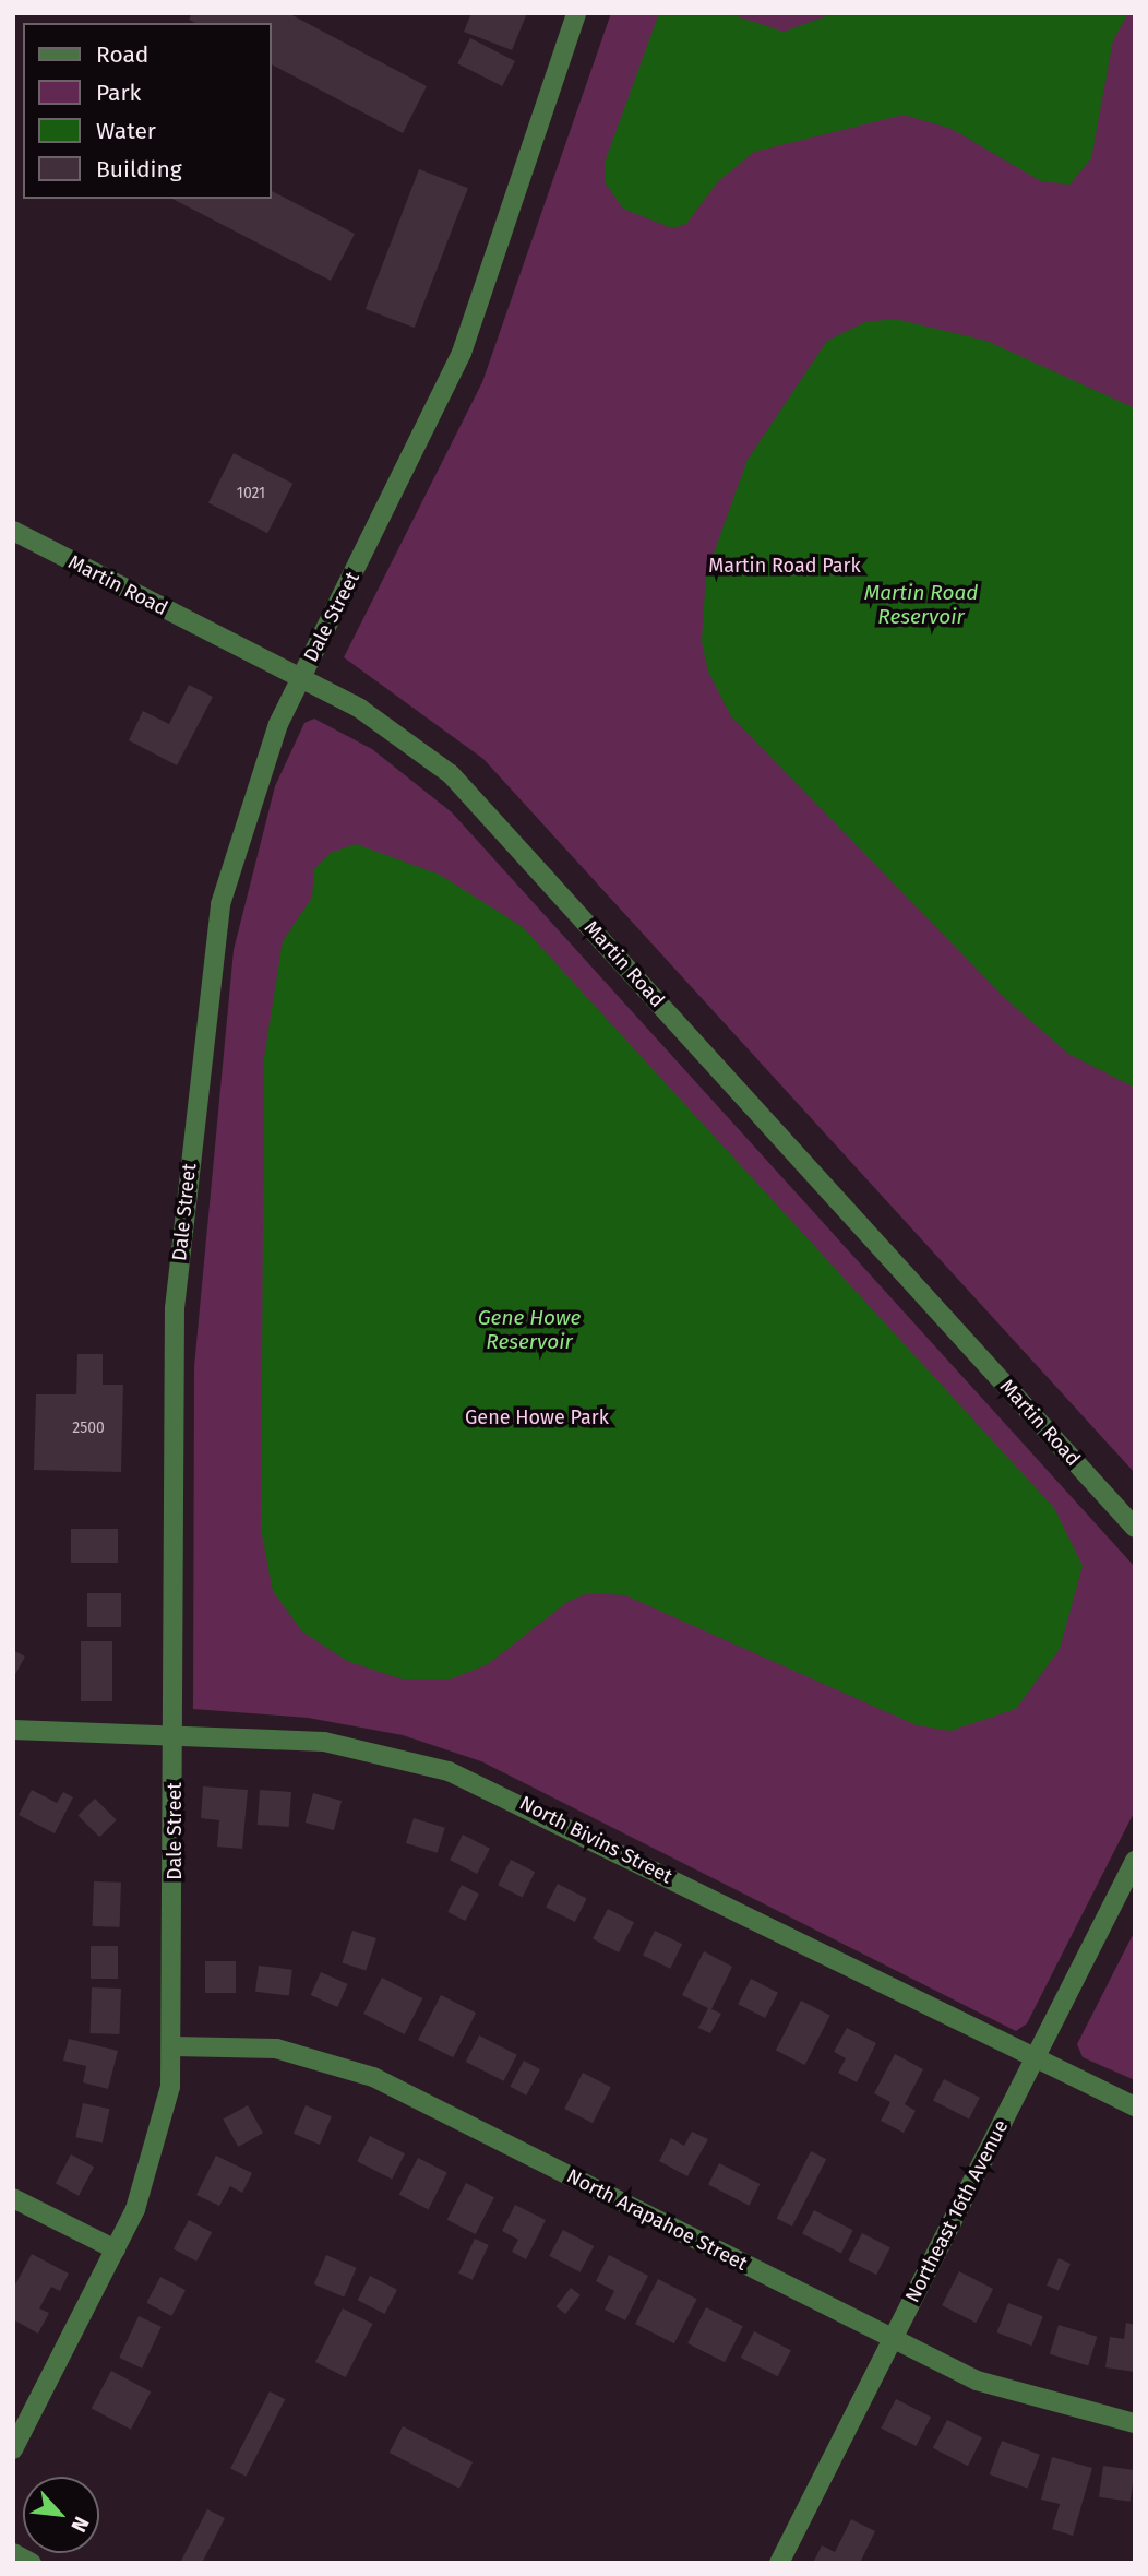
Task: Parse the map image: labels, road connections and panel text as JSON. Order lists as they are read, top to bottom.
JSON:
{
  "streets": {
    "street": [
      "Martin Road",
      "Dale Street",
      "North Bivins Street",
      "Northeast 16th Avenue",
      "North Arapahoe Street"
    ]
  },
  "crossings": [
    ["Martin Road", "Dale Street"],
    ["Dale Street", "North Bivins Street"],
    ["Dale Street", "North Arapahoe Street"],
    ["North Bivins Street", "Northeast 16th Avenue"],
    ["Northeast 16th Avenue", "North Arapahoe Street"]
  ],
  "water": ["Martin Road Reservoir", "Gene Howe Reservoir"],
  "parks": ["Martin Road Park", "Gene Howe Park"],
  "house_numbers": ["1021", "2500"],
  "legend": [
    "Road",
    "Park",
    "Water",
    "Building"
  ],
  "north": "bottom right"
}
